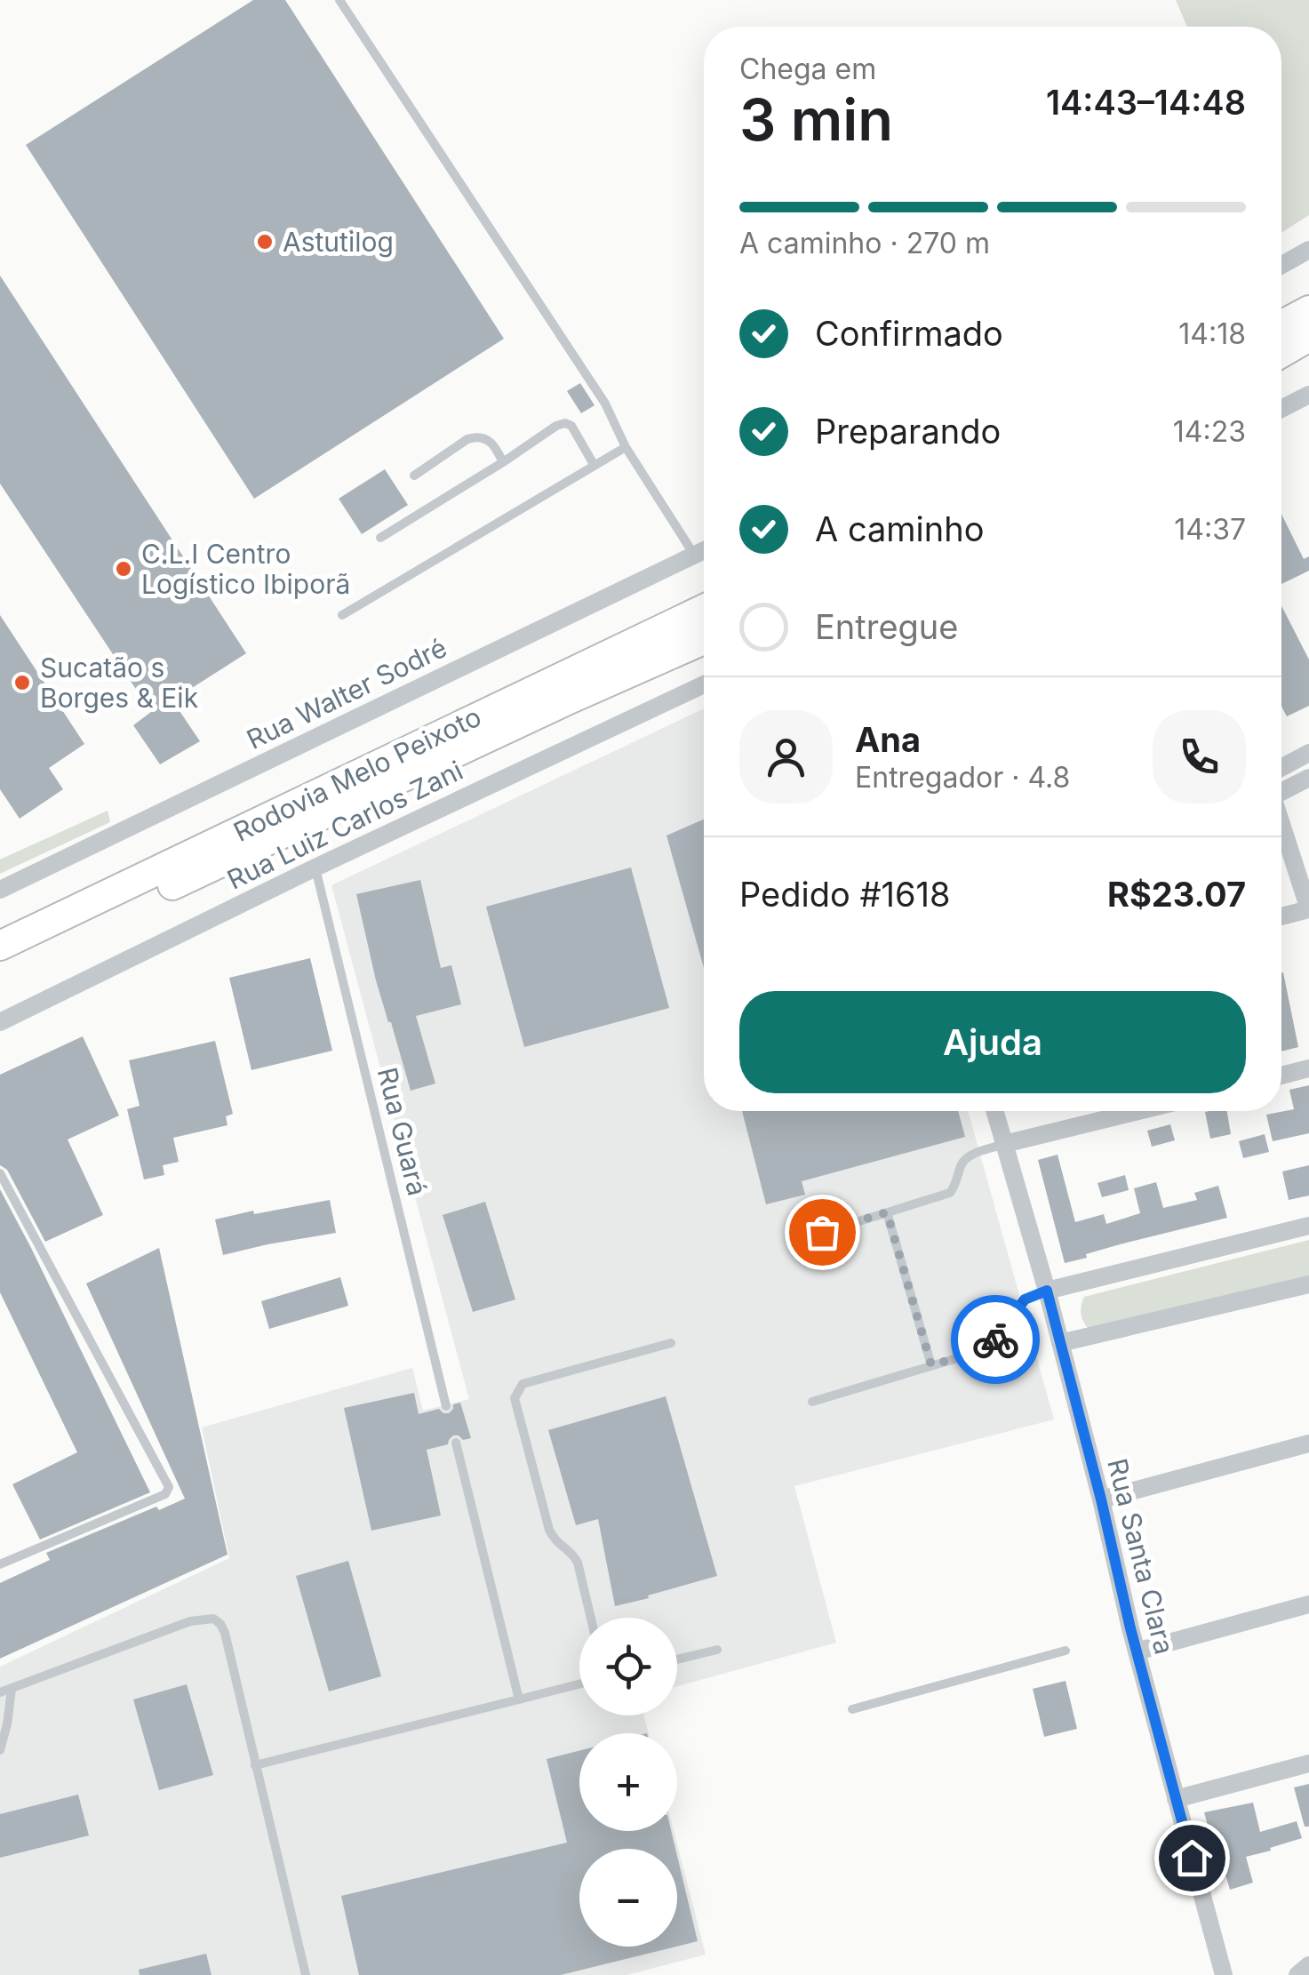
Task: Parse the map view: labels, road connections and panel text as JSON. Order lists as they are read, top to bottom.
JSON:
{
  "streets": {
    "main road": ["Rodovia Melo Peixoto"],
    "street": ["Rua Walter Sodré", "Rua Luiz Carlos Zani", "Rua Santa Clara"],
    "lane": ["Rua Guará"]
  },
  "crossings": [
    ["Rua Luiz Carlos Zani", "Rua Guará"]
  ],
  "places": ["Astutilog", "C.L.I Centro Logístico Ibiporã", "Sucatão s Borges & Eik"],
  "page": {
    "heading": ["3 min", "Chega em", "14:43–14:48"],
    "panel": [
      "Ana",
      "Entregador · 4.8",
      "Pedido #1618",
      "R$23.07"
    ],
    "bar": "A caminho · 270 m",
    "list": [
      ["Confirmado", "14:18"],
      ["Preparando", "14:23"],
      ["A caminho", "14:37"],
      "Entregue"
    ],
    "buttons": "Ajuda",
    "map_buttons": ["+", "−"]
  }
}
